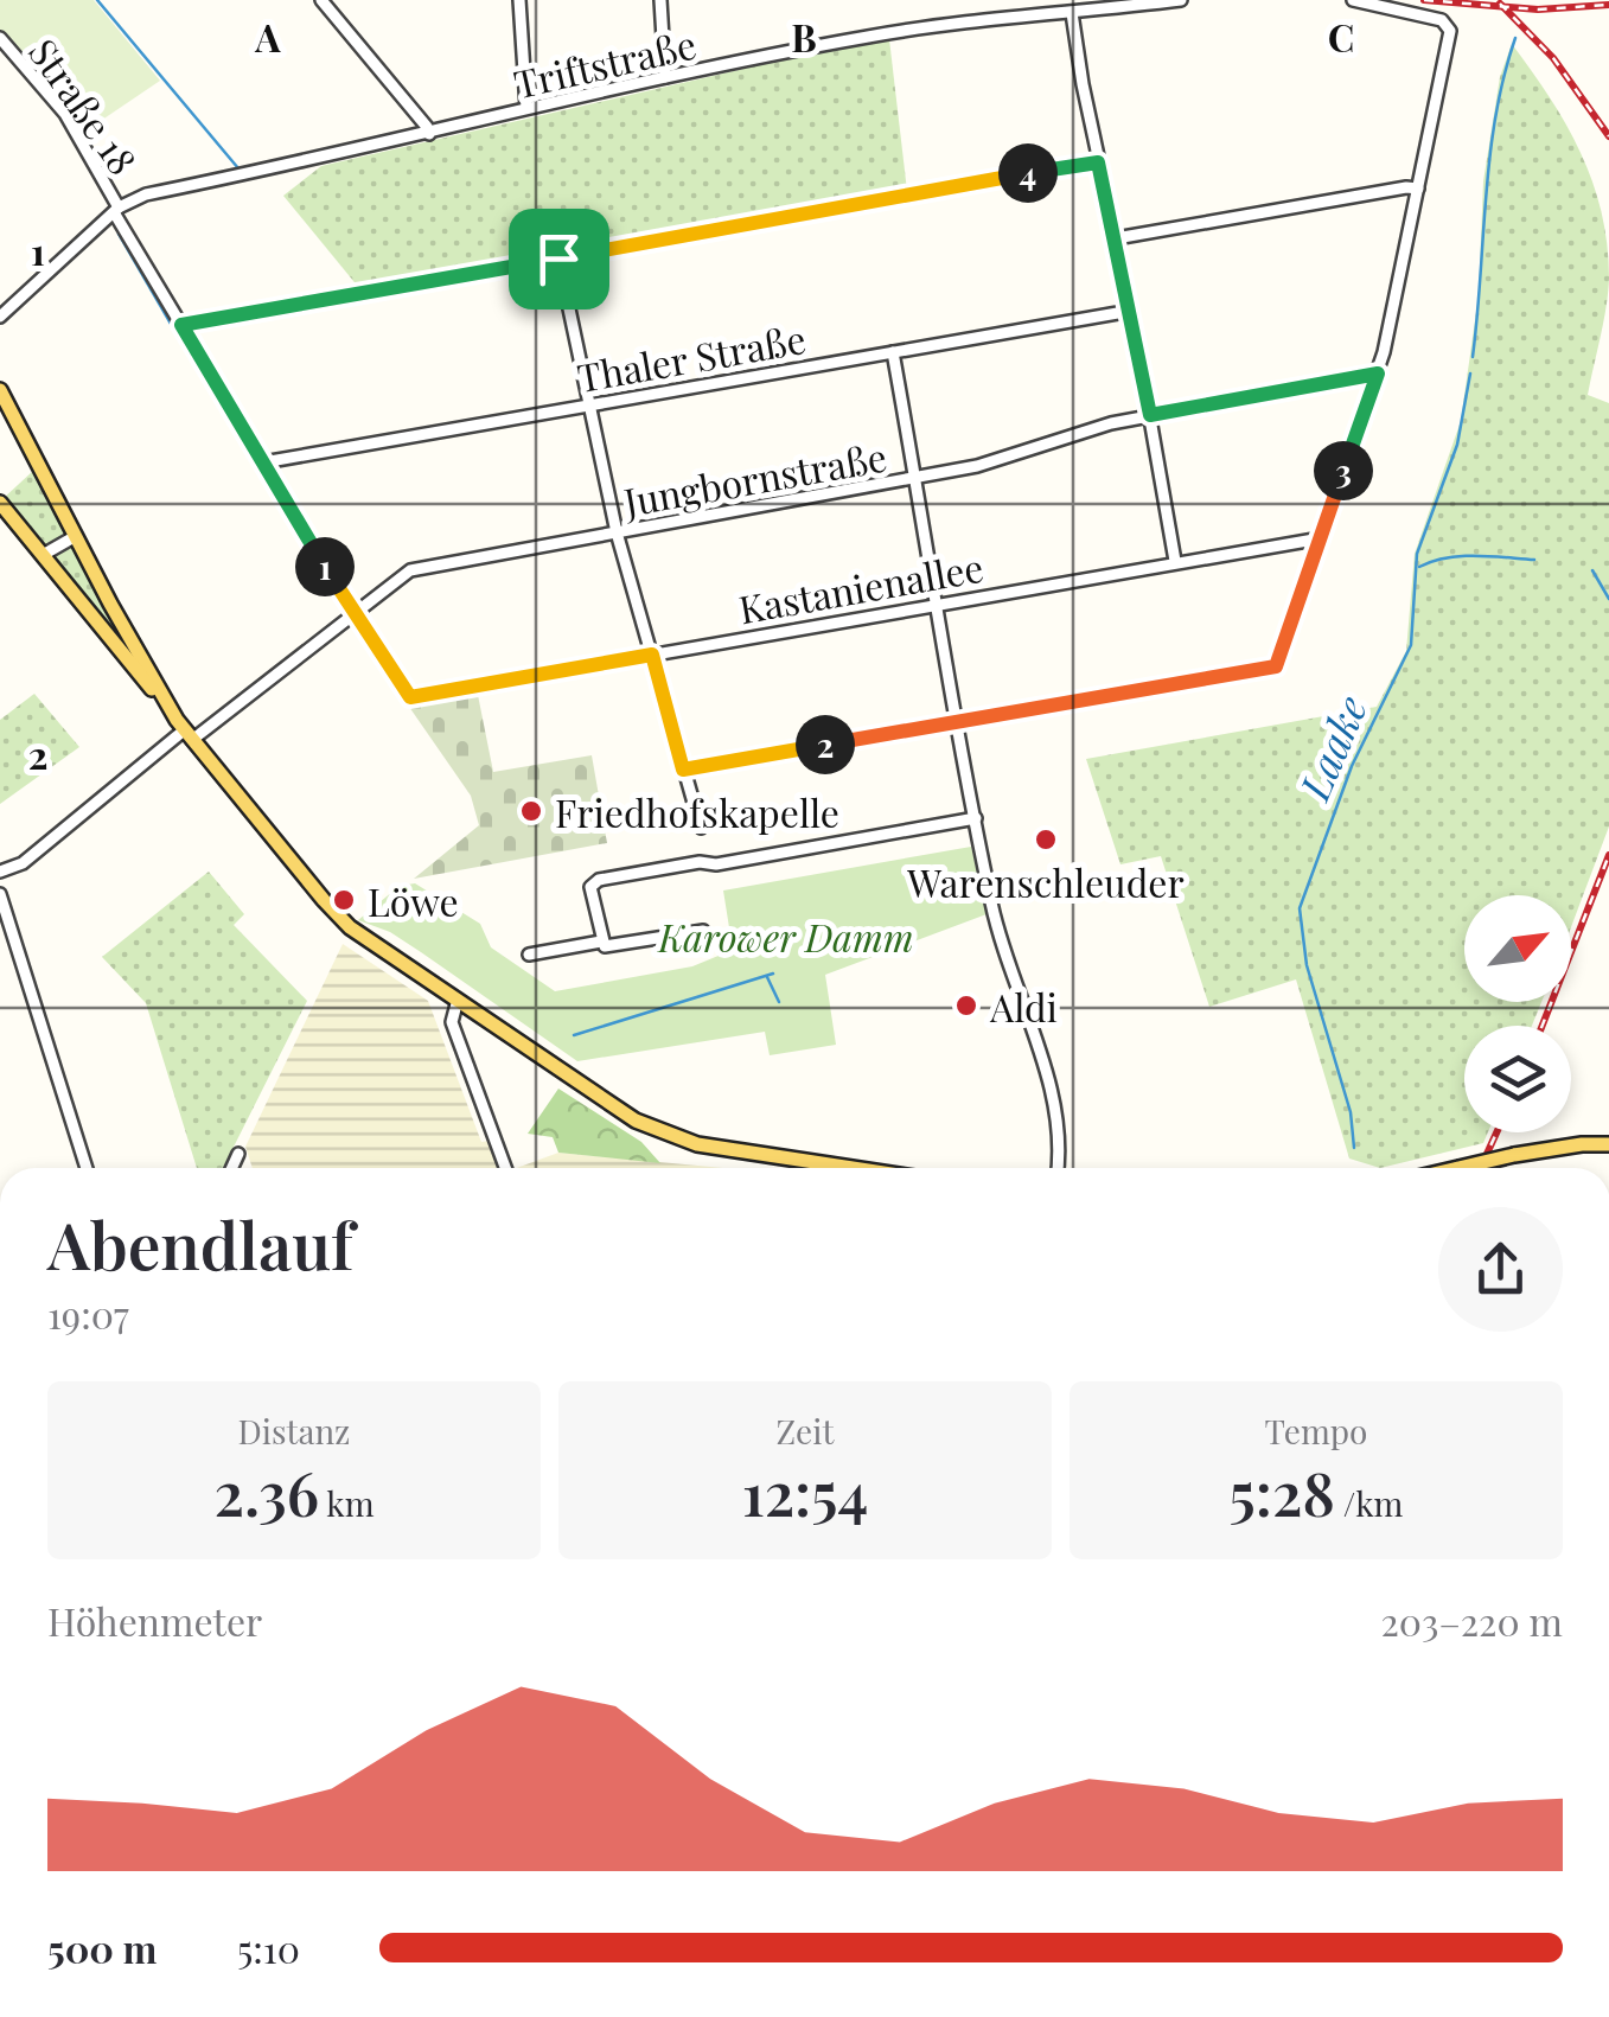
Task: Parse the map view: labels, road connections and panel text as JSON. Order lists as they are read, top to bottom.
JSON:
{
  "streets": {
    "street": [
      "Triftstraße",
      "Straße 18",
      "Thaler Straße",
      "Jungbornstraße",
      "Kastanienallee"
    ]
  },
  "crossings": [
    ["Triftstraße", "Straße 18"],
    ["Straße 18", "Thaler Straße"],
    ["Straße 18", "Jungbornstraße"],
    ["Straße 18", "Kastanienallee"]
  ],
  "water": ["Laake"],
  "parks": ["Karower Damm"],
  "places": [
    "Friedhofskapelle",
    "Warenschleuder",
    "Löwe",
    "Aldi"
  ],
  "north": "top right",
  "page": {
    "pins": [
      "4",
      "3",
      "1",
      "2"
    ],
    "heading": ["Abendlauf", "19:07"],
    "stats": [
      ["Distanz", "2.36 km"],
      ["Zeit", "12:54"],
      ["Tempo", "5:28 /km"]
    ],
    "chart": ["Höhenmeter", "203–220 m"],
    "list": [
      {
        "name": "500 m",
        "note": "5:10"
      }
    ]
  },
  "grid": {
    "columns": ["A", "B", "C"],
    "rows": ["1", "2"]
  }
}
